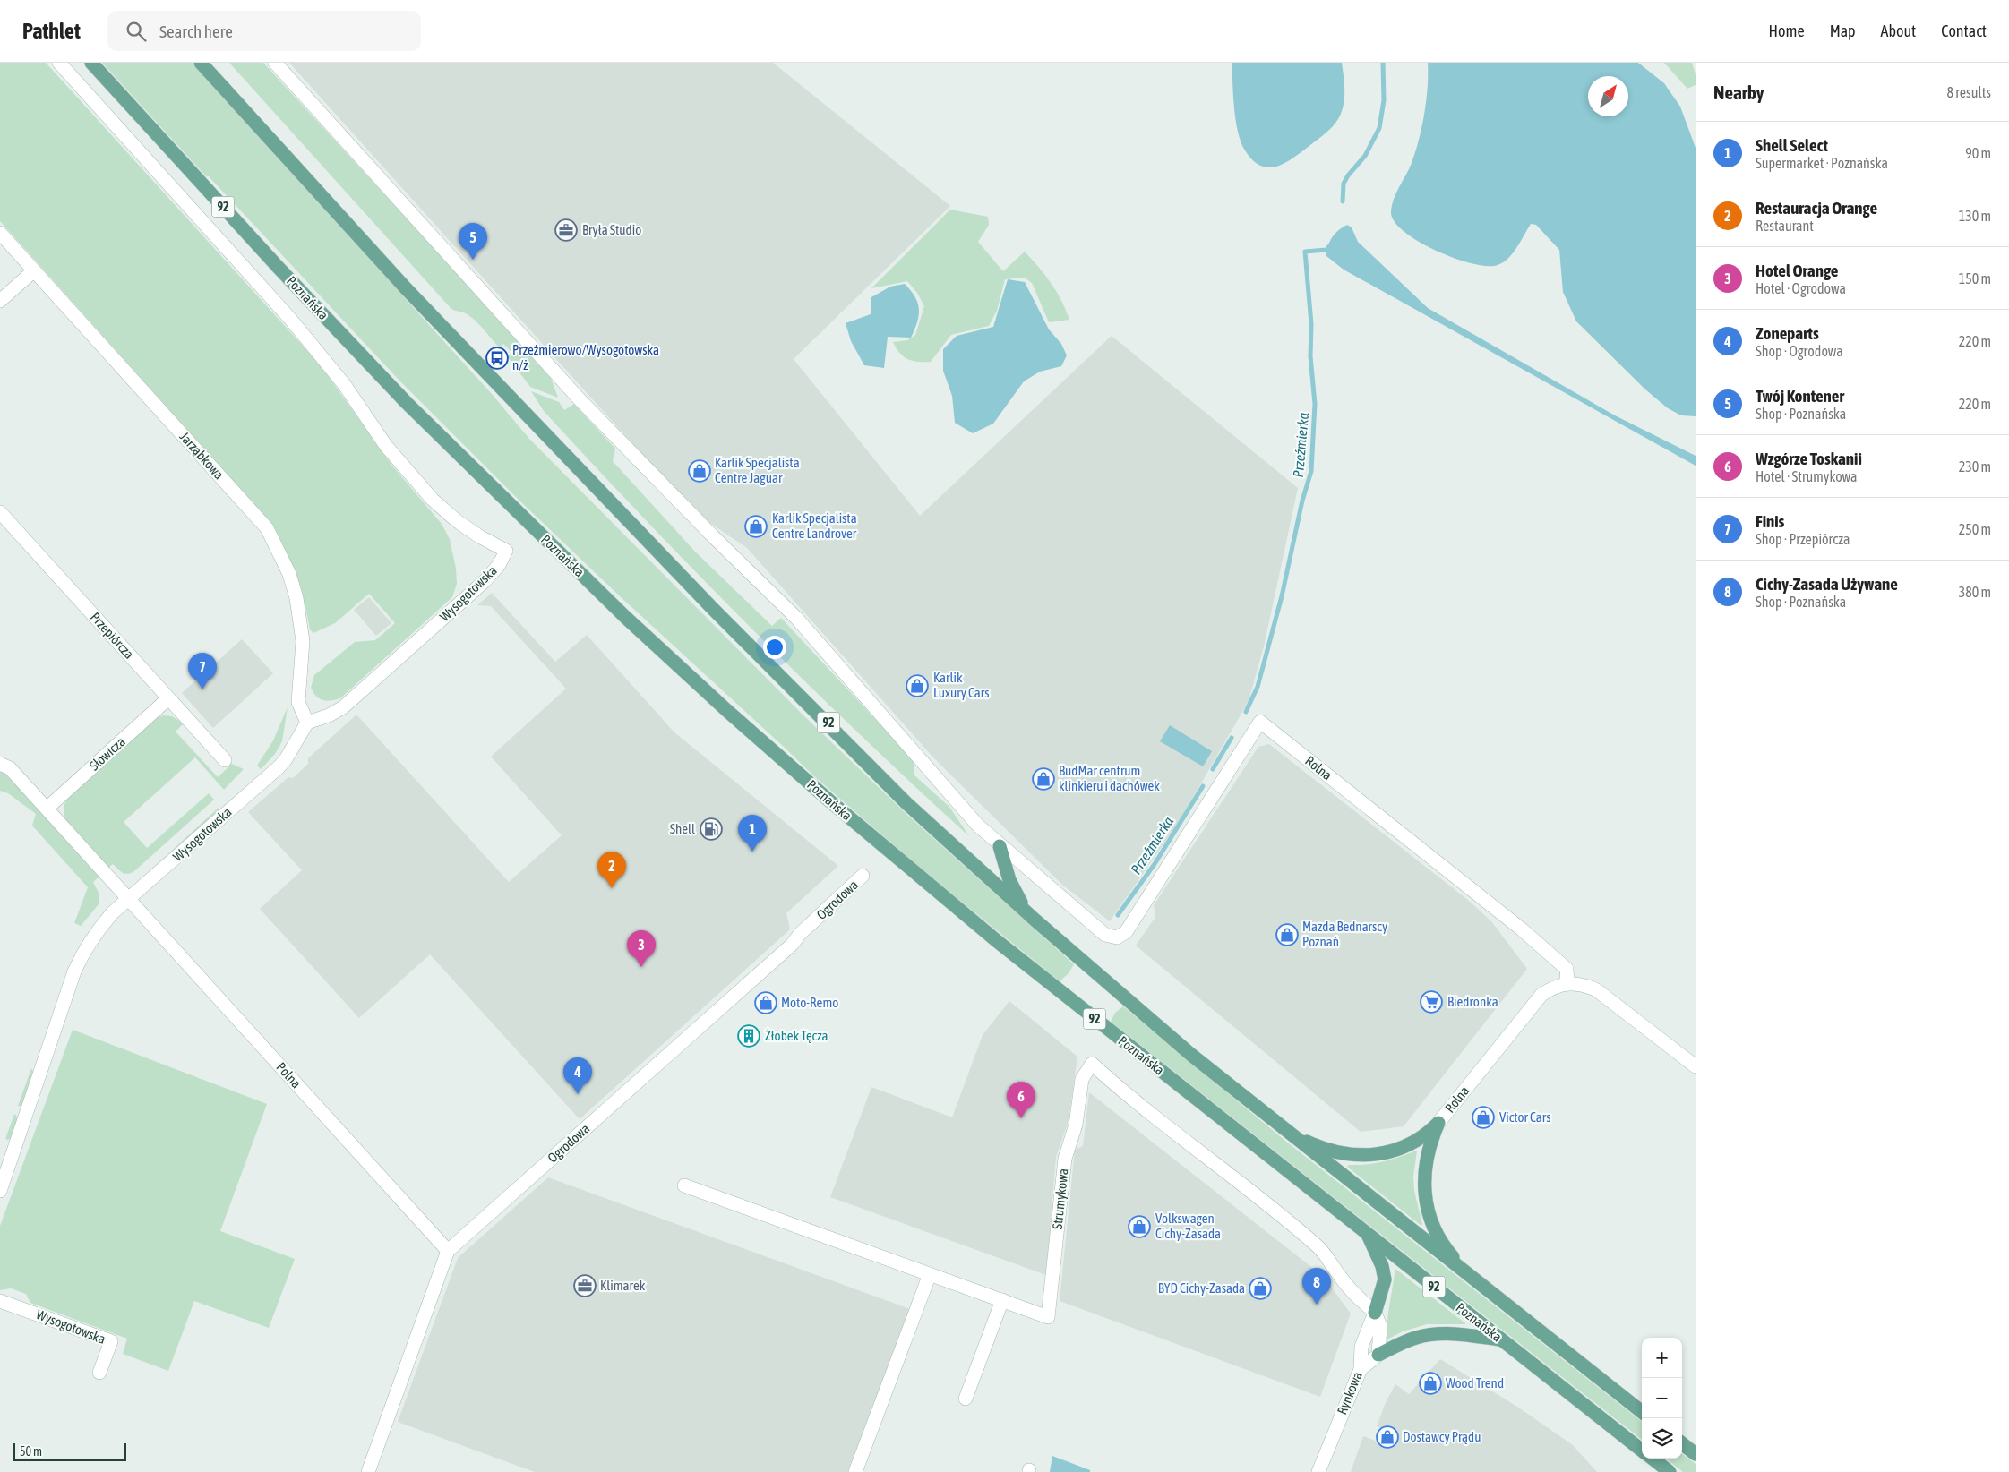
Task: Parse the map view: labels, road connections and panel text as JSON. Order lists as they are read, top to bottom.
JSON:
{
  "streets": {
    "main road": ["92", "Poznańska"],
    "street": [
      "Jarząbkowa",
      "Wysogotowska",
      "Przepiórcza",
      "Słowicza",
      "Rolna",
      "Ogrodowa",
      "Polna",
      "Strumykowa",
      "Rynkowa"
    ]
  },
  "crossings": [
    ["Jarząbkowa", "Wysogotowska"],
    ["Wysogotowska", "Polna"],
    ["Przepiórcza", "Słowicza"],
    ["Ogrodowa", "Polna"],
    ["Strumykowa", "Rynkowa"]
  ],
  "water": ["Przeźmierka"],
  "places": {
    "office": ["Bryła Studio", "Klimarek"],
    "bus stop": ["Przeźmierowo/Wysogotowska n/ż"],
    "shop": [
      "Karlik Specjalista Centre Jaguar",
      "Karlik Specjalista Centre Landrover",
      "Karlik Luxury Cars",
      "BudMar centrum klinkieru i dachówek",
      "Mazda Bednarscy Poznań",
      "Moto-Remo",
      "Victor Cars",
      "Volkswagen Cichy-Zasada",
      "BYD Cichy-Zasada",
      "Wood Trend",
      "Dostawcy Prądu"
    ],
    "fuel station": ["Shell"],
    "supermarket": ["Biedronka"],
    "building": ["Żłobek Tęcza"]
  },
  "scale_bar": "50 m",
  "north": "top right",
  "page": {
    "header": "Pathlet",
    "search": "Search here",
    "nav": [
      "Home",
      "Map",
      "About",
      "Contact"
    ],
    "heading": ["Nearby", "8 results"],
    "list": [
      {
        "mark": "1",
        "name": "Shell Select",
        "note": "Supermarket · Poznańska",
        "value": "90 m"
      },
      {
        "mark": "2",
        "name": "Restauracja Orange",
        "note": "Restaurant",
        "value": "130 m"
      },
      {
        "mark": "3",
        "name": "Hotel Orange",
        "note": "Hotel · Ogrodowa",
        "value": "150 m"
      },
      {
        "mark": "4",
        "name": "Zoneparts",
        "note": "Shop · Ogrodowa",
        "value": "220 m"
      },
      {
        "mark": "5",
        "name": "Twój Kontener",
        "note": "Shop · Poznańska",
        "value": "220 m"
      },
      {
        "mark": "6",
        "name": "Wzgórze Toskanii",
        "note": "Hotel · Strumykowa",
        "value": "230 m"
      },
      {
        "mark": "7",
        "name": "Finis",
        "note": "Shop · Przepiórcza",
        "value": "250 m"
      },
      {
        "mark": "8",
        "name": "Cichy-Zasada Używane",
        "note": "Shop · Poznańska",
        "value": "380 m"
      }
    ],
    "pins": [
      "5",
      "7",
      "1",
      "2",
      "3",
      "4",
      "6",
      "8"
    ],
    "map_buttons": ["+", "−"],
    "scale": "50 m"
  }
}
